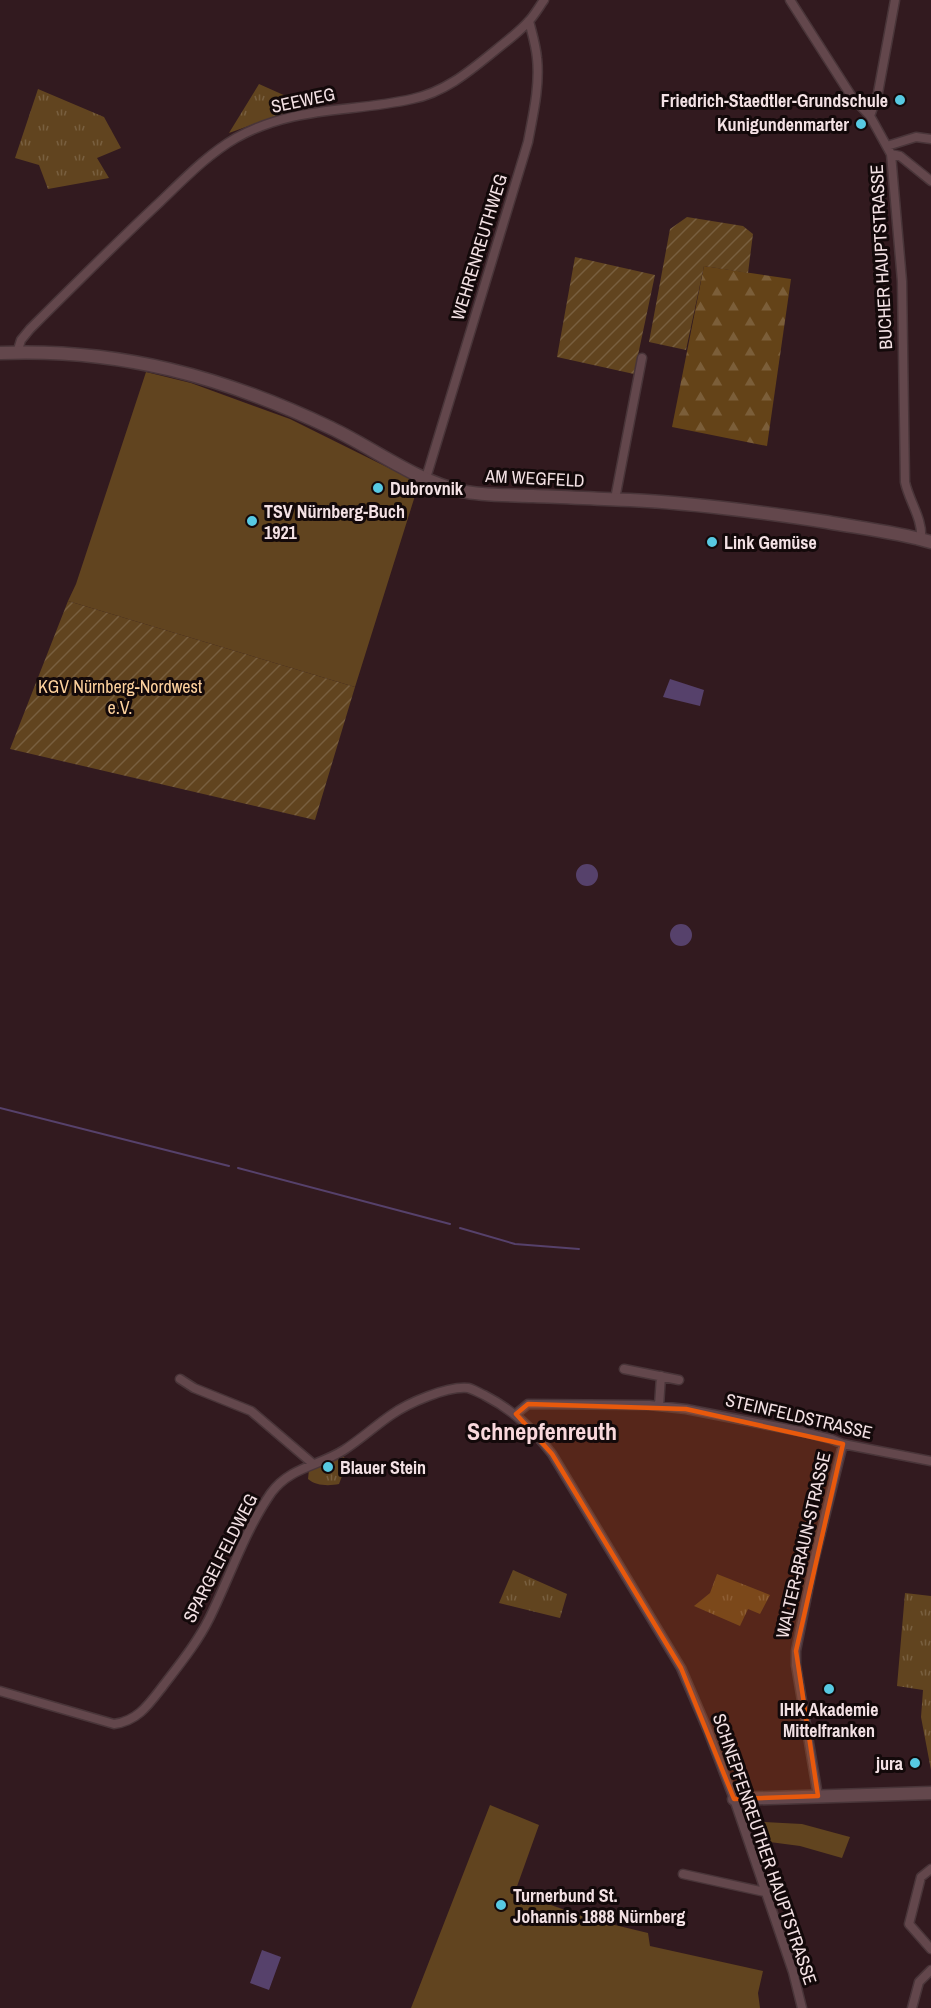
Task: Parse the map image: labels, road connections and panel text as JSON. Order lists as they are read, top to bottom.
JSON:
{
  "streets": {
    "street": [
      "SEEWEG",
      "WEHRENREUTHWEG",
      "BUCHER HAUPTSTRASSE",
      "AM WEGFELD",
      "STEINFELDSTRASSE",
      "WALTER-BRAUN-STRASSE",
      "SPARGELFELDWEG",
      "SCHNEPFENREUTHER HAUPTSTRASSE"
    ]
  },
  "crossings": [
    ["SEEWEG", "WEHRENREUTHWEG"],
    ["SEEWEG", "AM WEGFELD"],
    ["WEHRENREUTHWEG", "AM WEGFELD"],
    ["BUCHER HAUPTSTRASSE", "AM WEGFELD"],
    ["STEINFELDSTRASSE", "WALTER-BRAUN-STRASSE"],
    ["STEINFELDSTRASSE", "SCHNEPFENREUTHER HAUPTSTRASSE"],
    ["SPARGELFELDWEG", "SCHNEPFENREUTHER HAUPTSTRASSE"]
  ],
  "districts": ["Schnepfenreuth"],
  "parks": ["KGV Nürnberg-Nordwest e.V."],
  "places": [
    "Friedrich-Staedtler-Grundschule",
    "Kunigundenmarter",
    "Dubrovnik",
    "TSV Nürnberg-Buch 1921",
    "Link Gemüse",
    "Blauer Stein",
    "IHK Akademie Mittelfranken",
    "jura",
    "Turnerbund St. Johannis 1888 Nürnberg"
  ]
}
